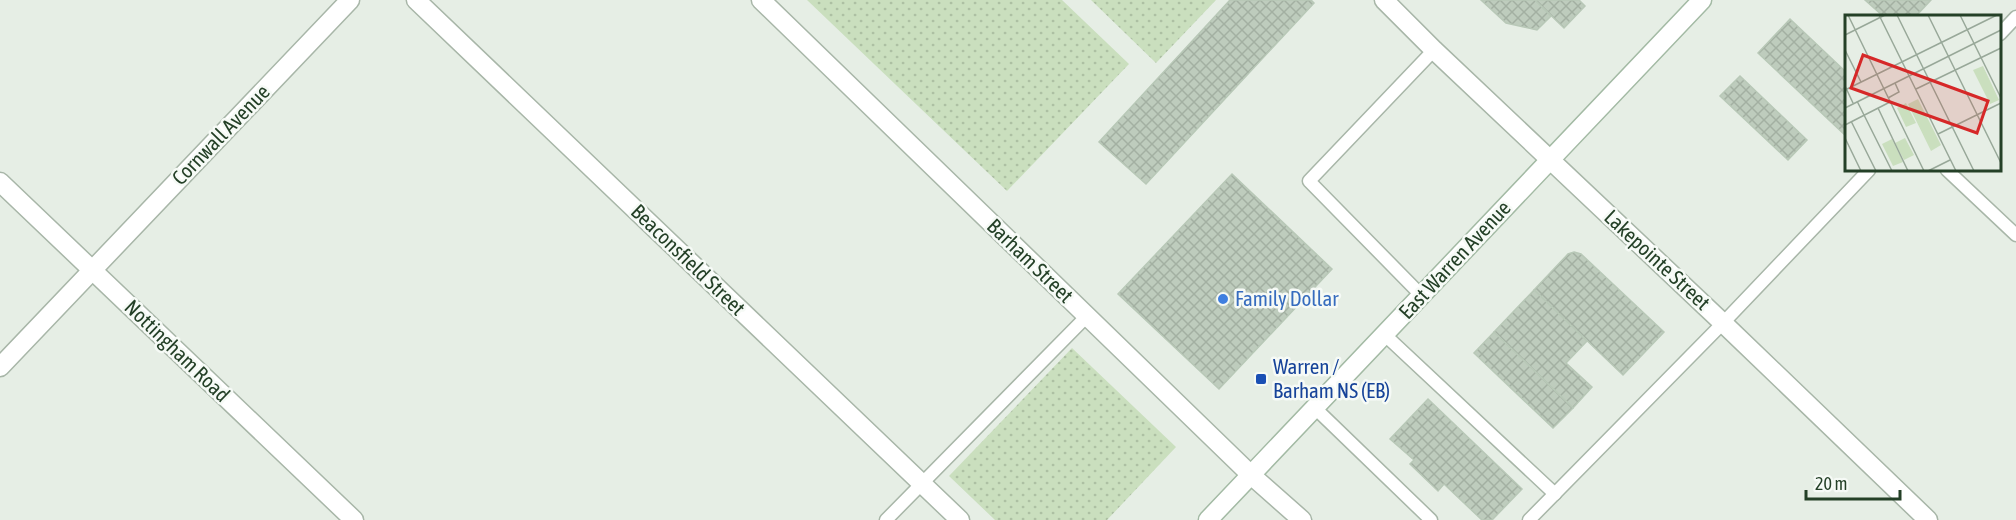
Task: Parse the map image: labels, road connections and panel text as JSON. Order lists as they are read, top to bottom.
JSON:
{
  "streets": {
    "street": [
      "Cornwall Avenue",
      "Beaconsfield Street",
      "East Warren Avenue",
      "Lakepointe Street",
      "Barham Street",
      "Nottingham Road"
    ]
  },
  "crossings": [
    ["Cornwall Avenue", "Nottingham Road"],
    ["East Warren Avenue", "Lakepointe Street"],
    ["East Warren Avenue", "Barham Street"]
  ],
  "places": {
    "other": ["Family Dollar"],
    "transit": ["Warren / Barham NS (EB)"]
  },
  "scale_bar": "20 m"
}
